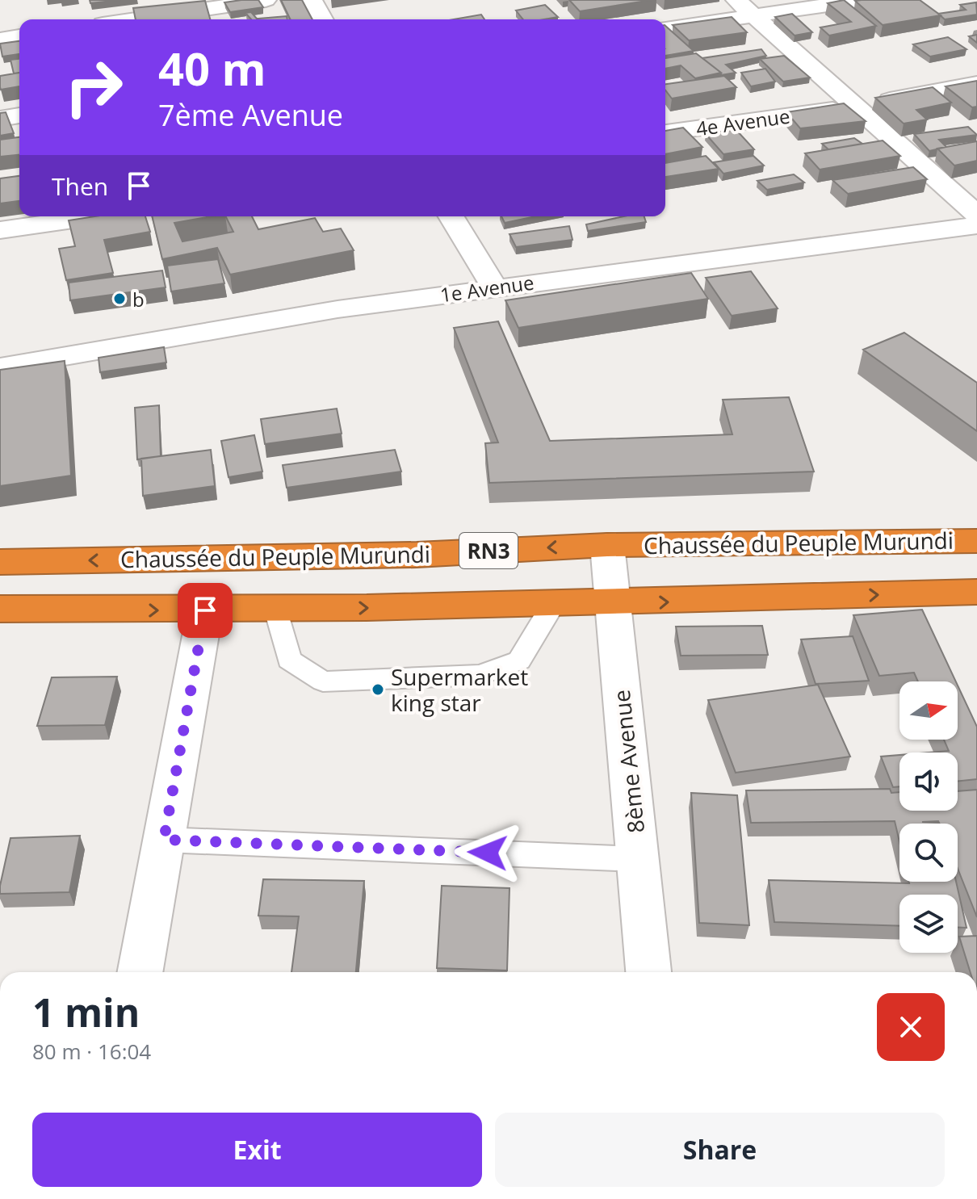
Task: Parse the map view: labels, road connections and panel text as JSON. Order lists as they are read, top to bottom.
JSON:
{
  "streets": {
    "highway": ["Chaussée du Peuple Murundi", "RN3"],
    "street": ["4e Avenue", "1e Avenue", "8ème Avenue"]
  },
  "crossings": [
    ["Chaussée du Peuple Murundi", "8ème Avenue"]
  ],
  "places": ["b", "Supermarket king star"],
  "north": "right",
  "page": {
    "turn": ["40 m", "7ème Avenue"],
    "then": "Then",
    "heading": ["1 min", "80 m · 16:04"],
    "buttons": ["Exit", "Share"]
  }
}
